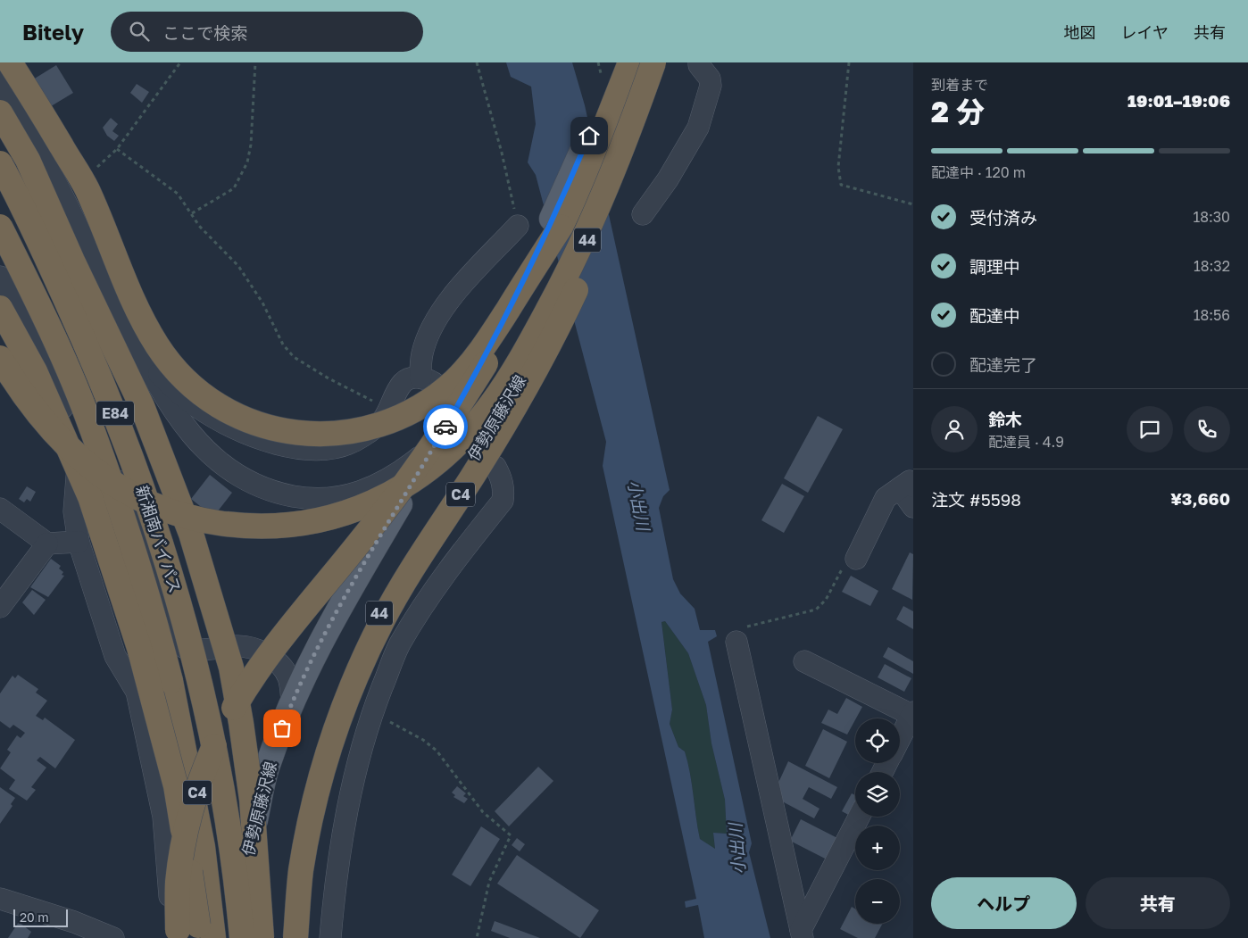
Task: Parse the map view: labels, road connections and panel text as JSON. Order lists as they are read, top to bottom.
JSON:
{
  "streets": {
    "highway": ["E84", "C4", "新湘南バイパス"],
    "main road": ["44", "伊勢原藤沢線"]
  },
  "crossings": [
    ["44", "伊勢原藤沢線"],
    ["44", "C4"],
    ["伊勢原藤沢線", "C4"],
    ["C4", "新湘南バイパス"]
  ],
  "water": ["小出川"],
  "scale_bar": "20 m",
  "page": {
    "header": "Bitely",
    "search": "ここで検索",
    "nav": ["地図", "レイヤ", "共有"],
    "heading": ["2 分", "到着まで", "19:01–19:06"],
    "panel": [
      "鈴木",
      "配達員 · 4.9",
      "注文 #5598",
      "¥3,660"
    ],
    "bar": "配達中 · 120 m",
    "list": [
      ["受付済み", "18:30"],
      ["調理中", "18:32"],
      ["配達中", "18:56"],
      "配達完了"
    ],
    "map_buttons": ["+", "−"],
    "buttons": ["ヘルプ", "共有"],
    "scale": "20 m"
  }
}
